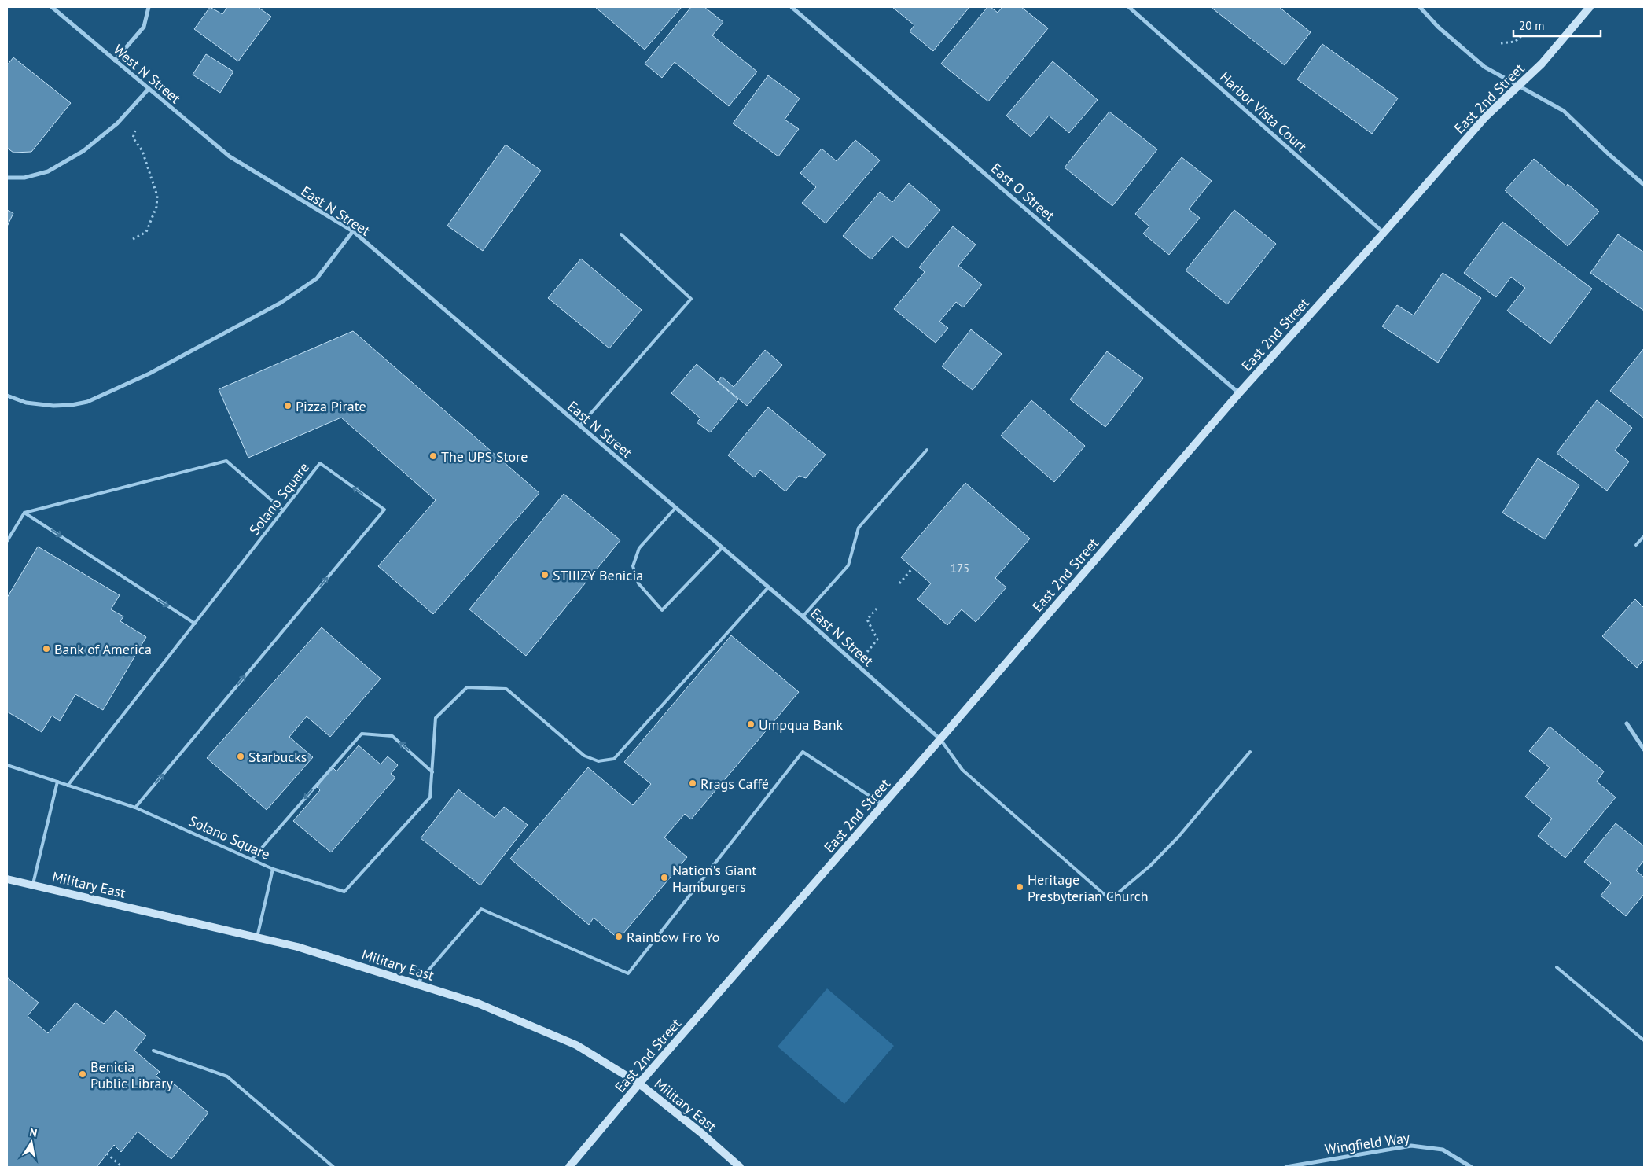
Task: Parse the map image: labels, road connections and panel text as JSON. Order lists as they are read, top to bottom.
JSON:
{
  "streets": {
    "main road": ["East 2nd Street", "Military East"],
    "street": [
      "West N Street",
      "Harbor Vista Court",
      "East O Street",
      "East N Street",
      "Wingfield Way"
    ],
    "lane": ["Solano Square"]
  },
  "crossings": [
    ["West N Street", "East N Street"],
    ["East 2nd Street", "Harbor Vista Court"],
    ["East 2nd Street", "East O Street"],
    ["East 2nd Street", "East N Street"],
    ["East 2nd Street", "Military East"],
    ["Solano Square", "Military East"]
  ],
  "places": [
    "Pizza Pirate",
    "The UPS Store",
    "STIIIZY Benicia",
    "Bank of America",
    "Umpqua Bank",
    "Starbucks",
    "Rrags Caffé",
    "Nation's Giant Hamburgers",
    "Heritage Presbyterian Church",
    "Rainbow Fro Yo",
    "Benicia Public Library"
  ],
  "house_numbers": ["175"],
  "scale_bar": "20 m",
  "north": "top"
}
